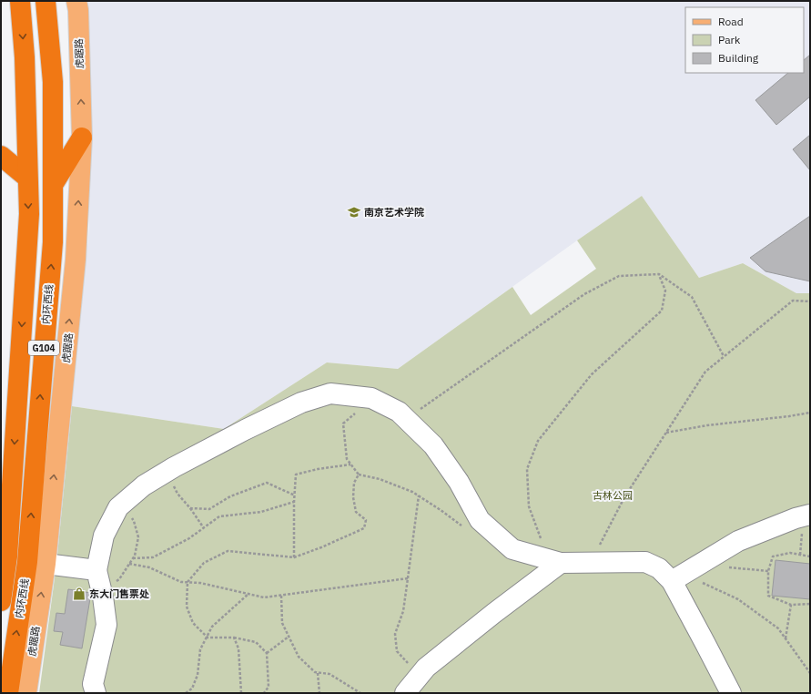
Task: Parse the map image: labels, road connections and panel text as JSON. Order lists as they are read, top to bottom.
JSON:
{
  "streets": {
    "highway": ["内环西线", "G104"],
    "main road": ["虎踞路"]
  },
  "one_way": ["虎踞路"],
  "parks": ["古林公园"],
  "places": {
    "school or university": ["南京艺术学院"],
    "shop": ["东大门售票处"]
  },
  "legend": ["Road", "Park", "Building"]
}
